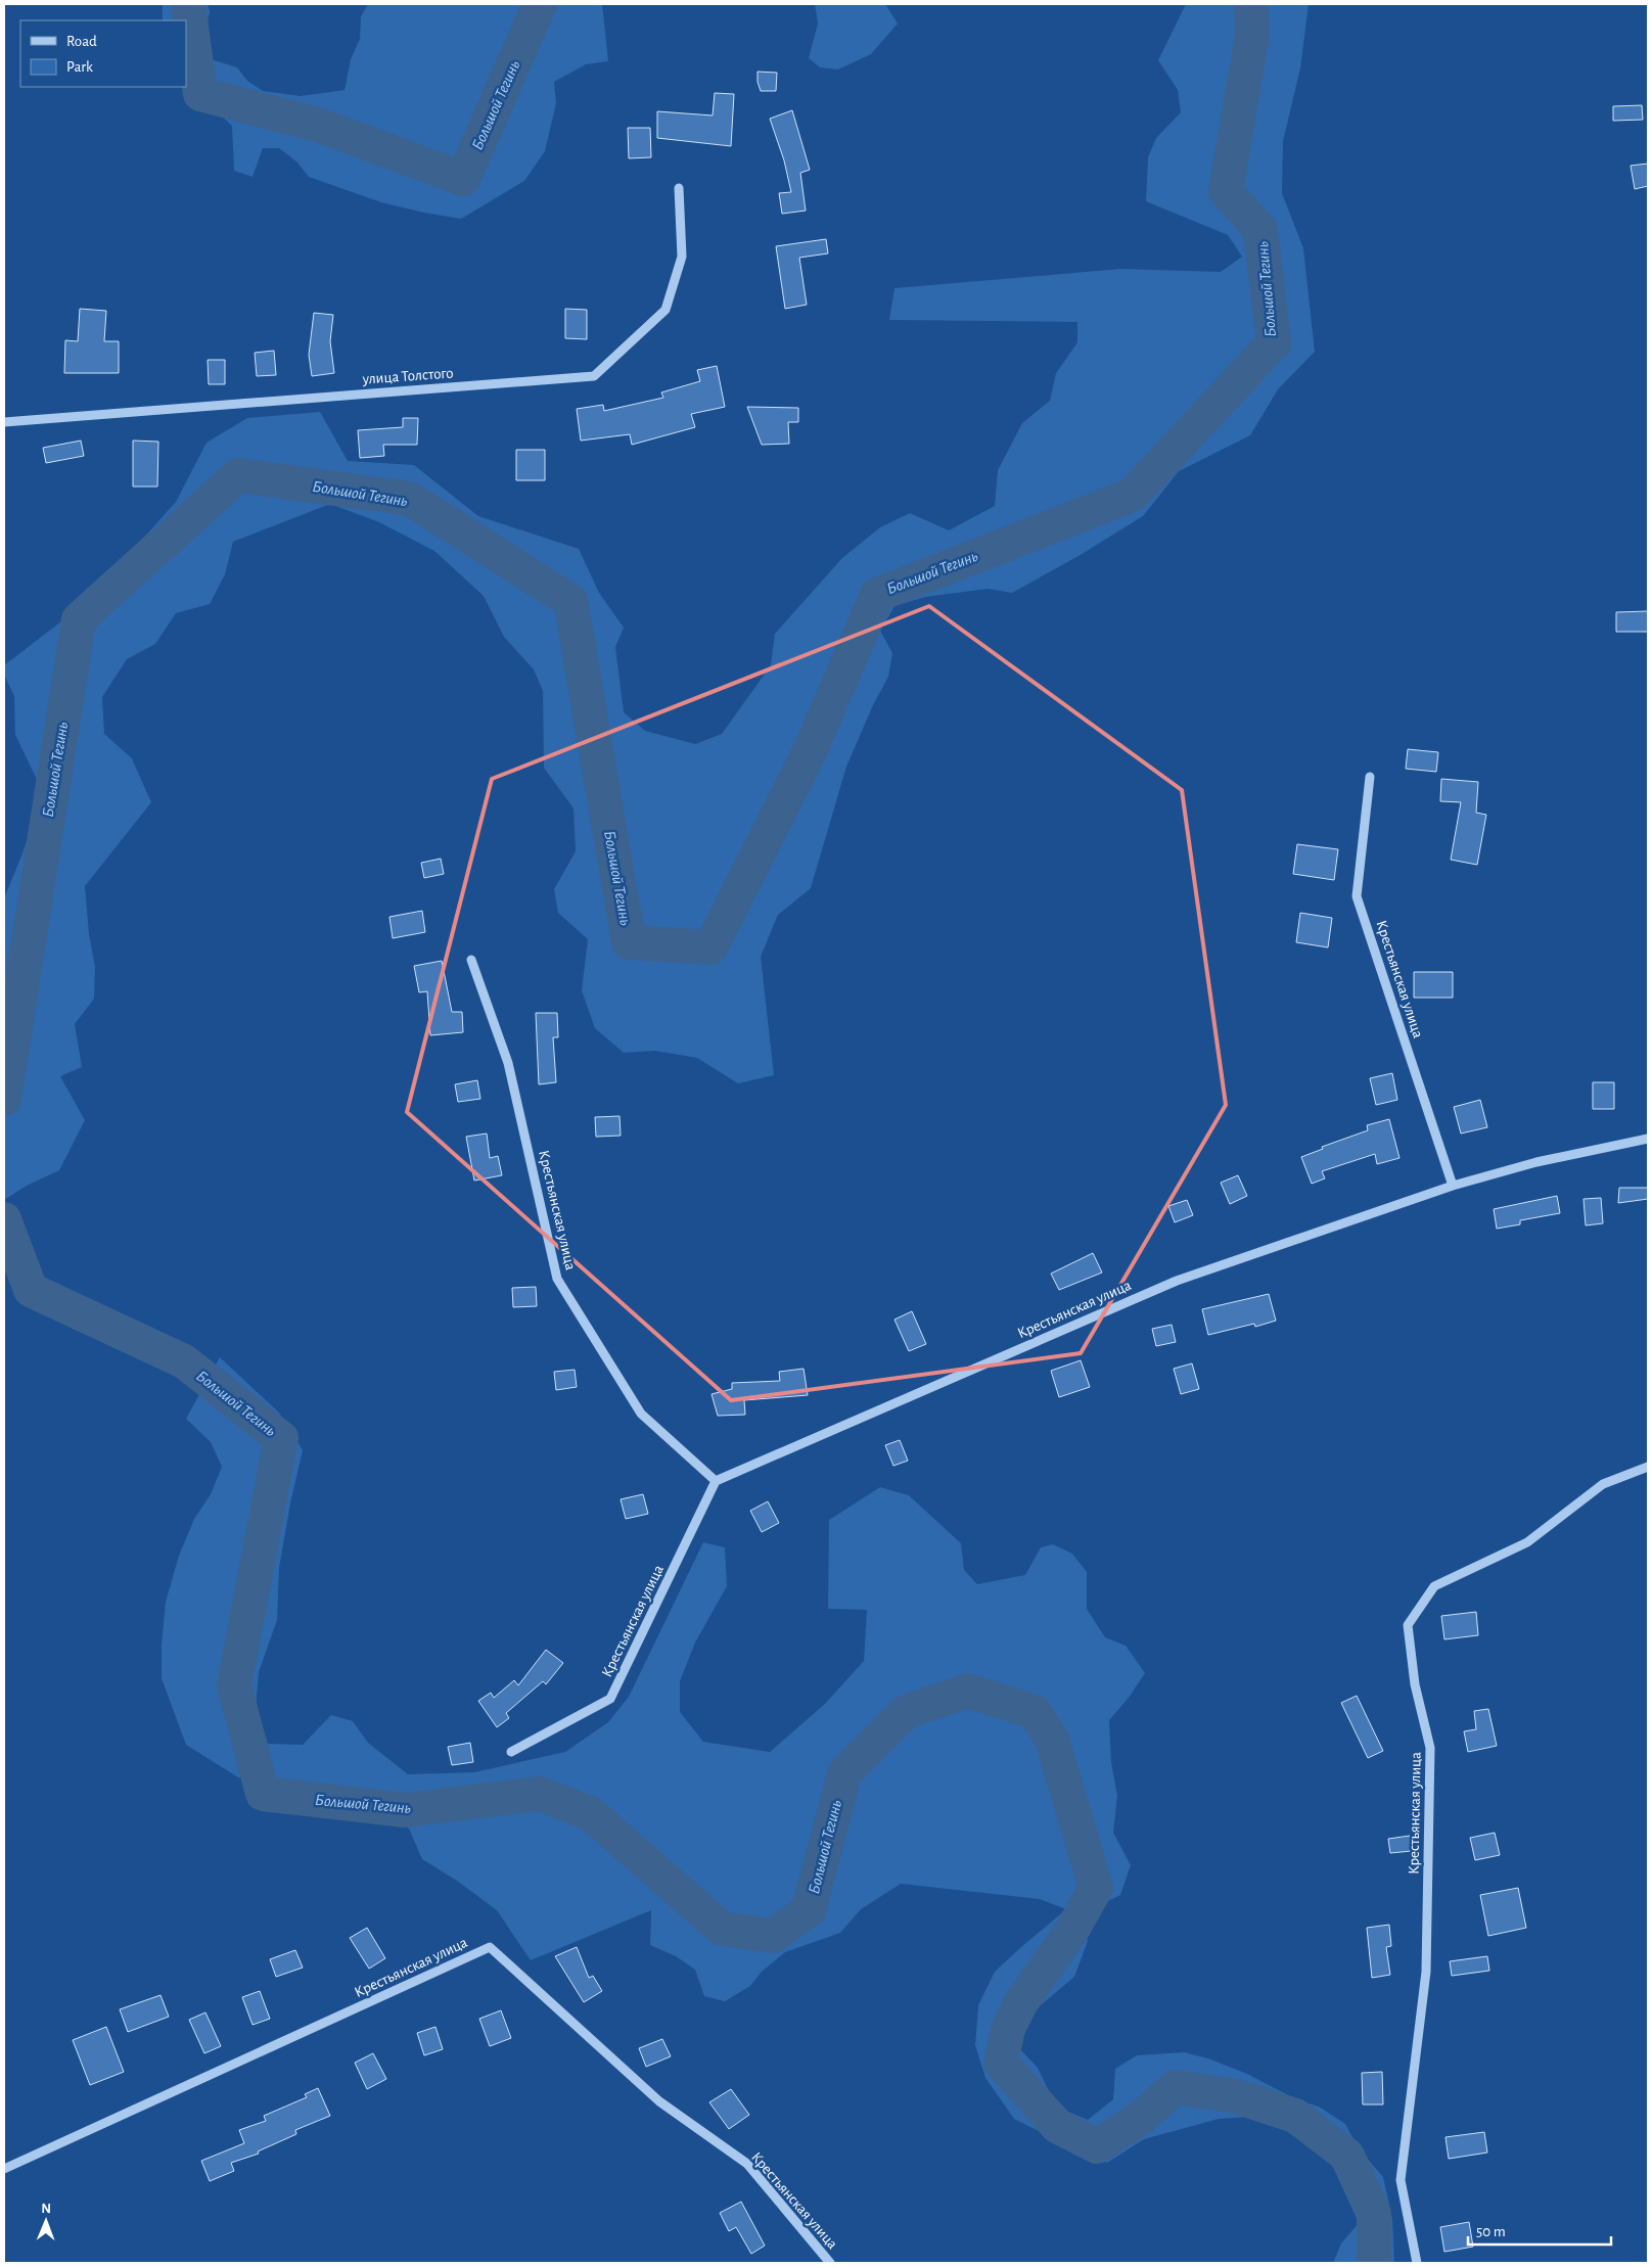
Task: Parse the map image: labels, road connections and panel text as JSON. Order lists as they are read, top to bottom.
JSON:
{
  "streets": {
    "street": ["улица Толстого", "Крестьянская улица"]
  },
  "water": ["Большой Тегинь"],
  "legend": ["Road", "Park"],
  "scale_bar": "50 m",
  "north": "top"
}
